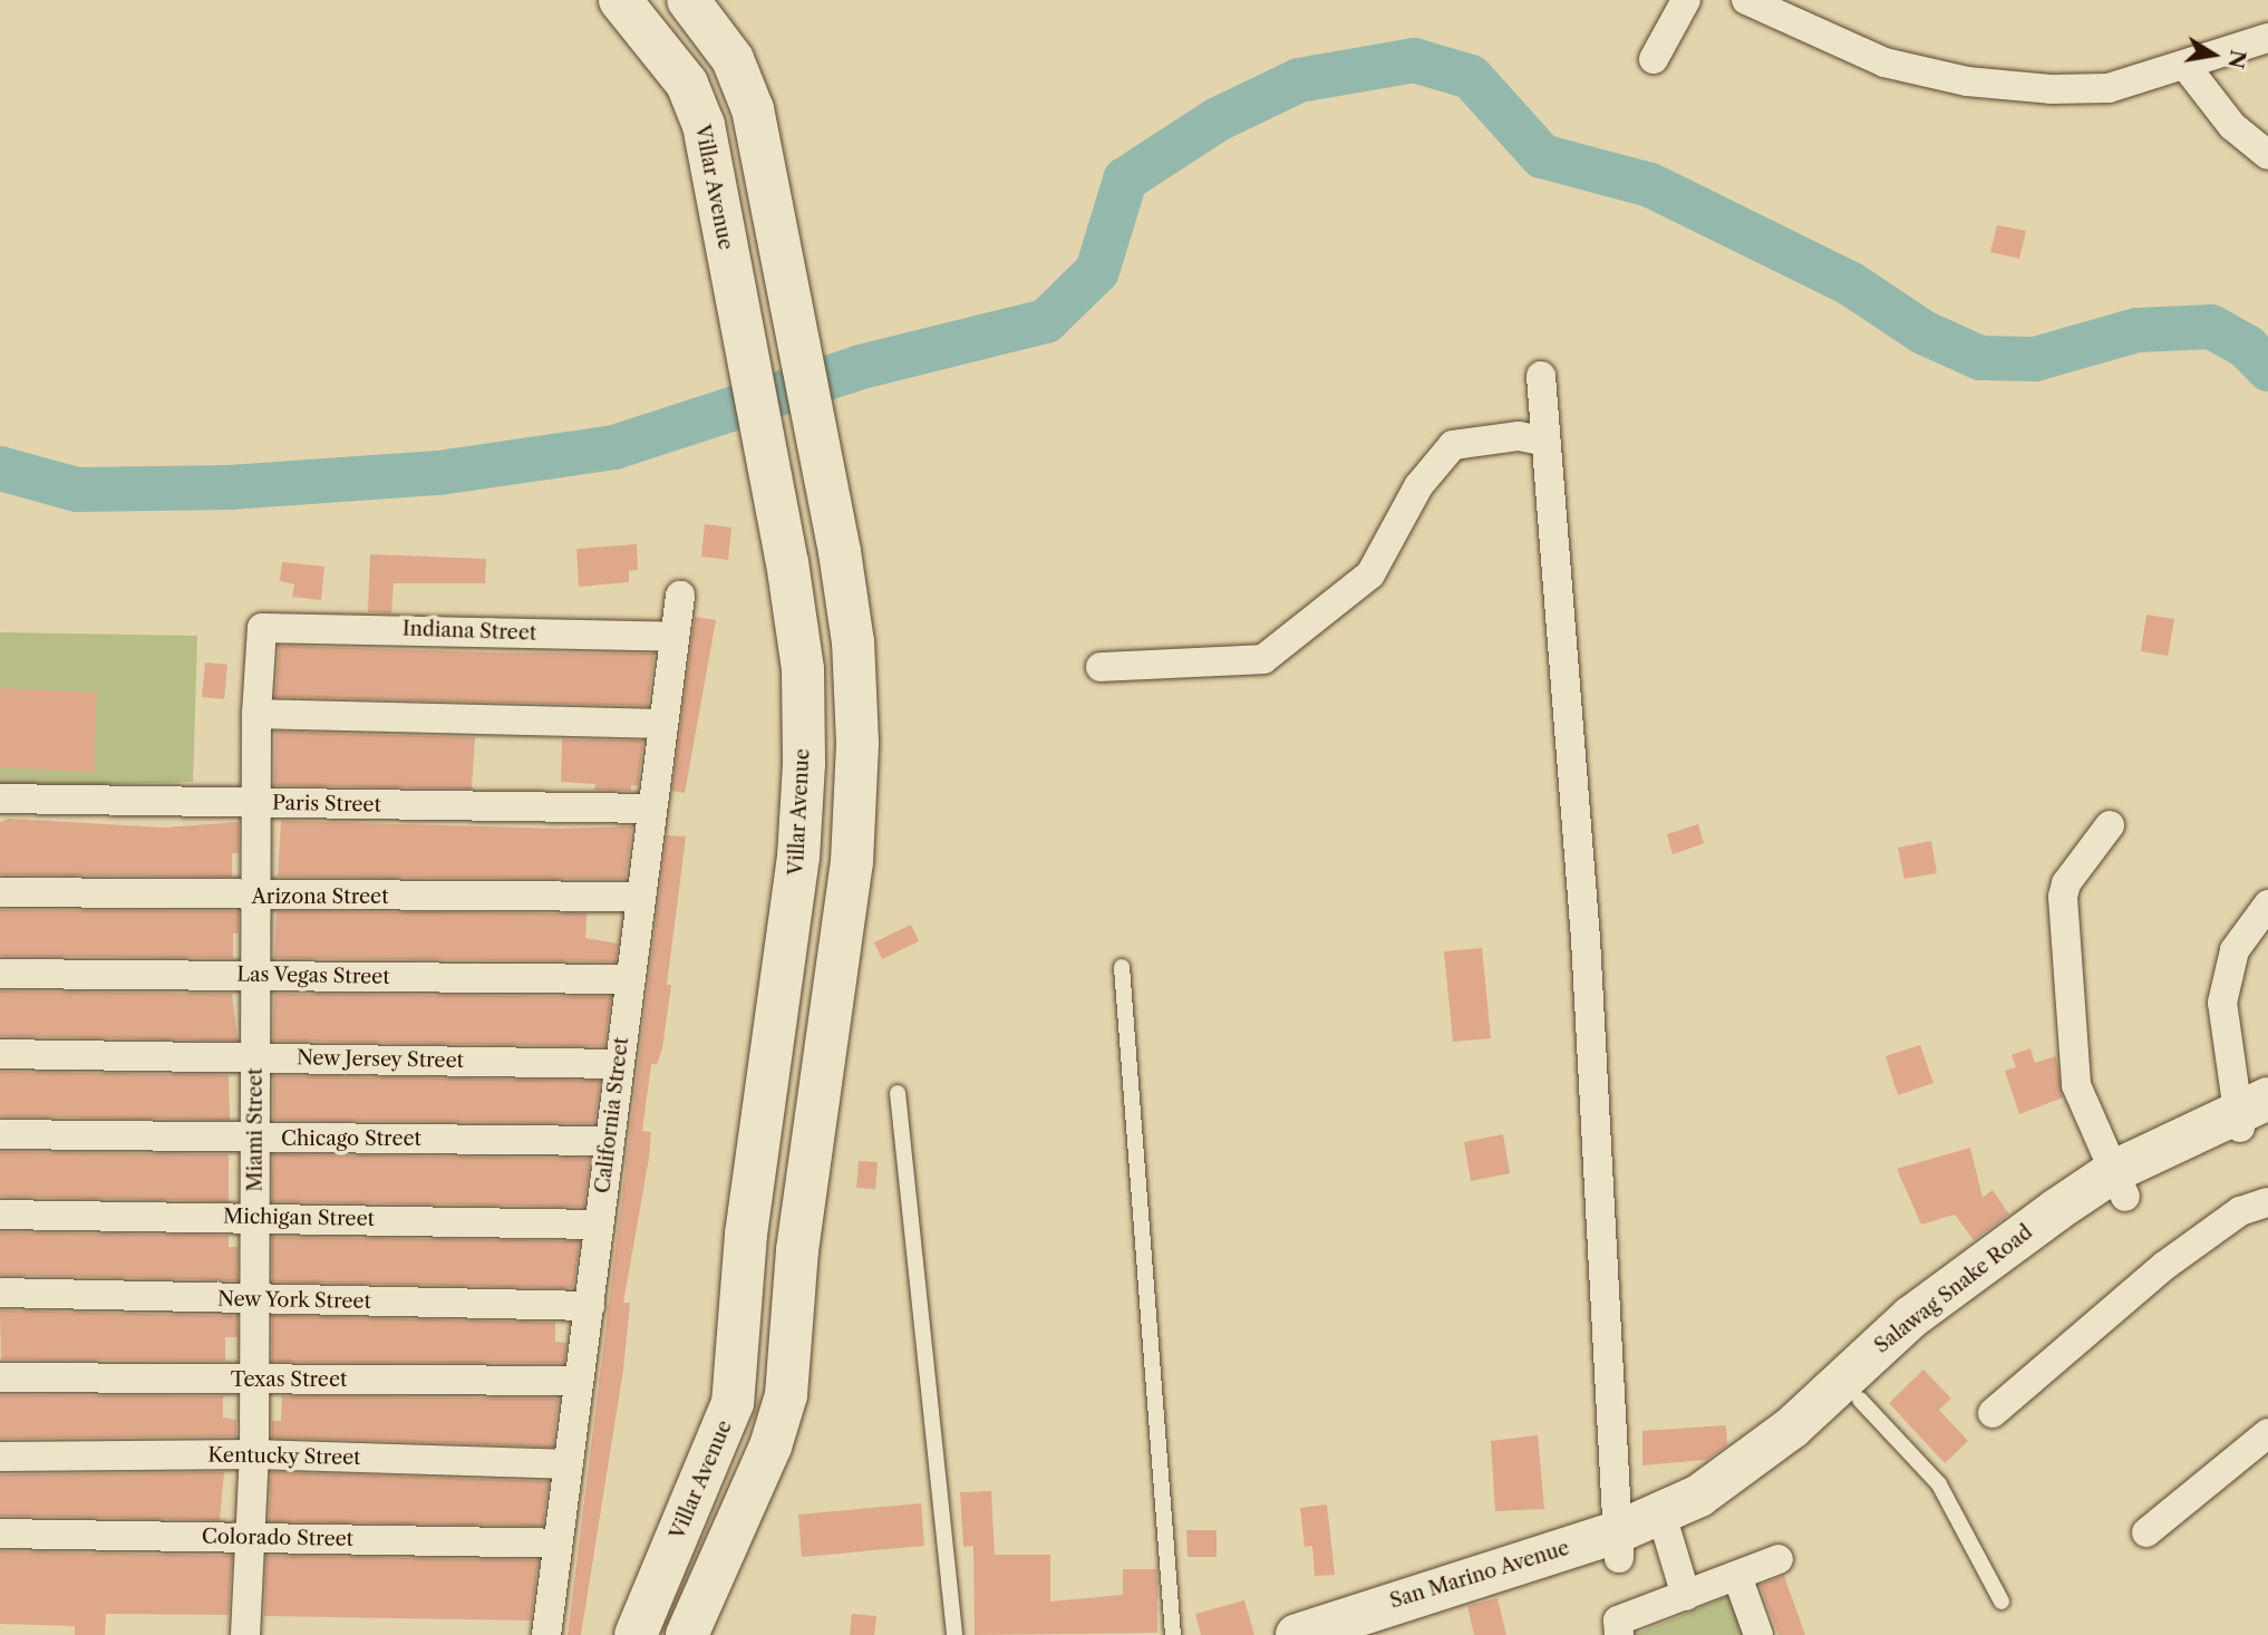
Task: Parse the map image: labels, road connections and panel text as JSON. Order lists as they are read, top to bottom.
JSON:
{
  "streets": {
    "main road": ["Villar Avenue", "Salawag Snake Road", "San Marino Avenue"],
    "street": [
      "Indiana Street",
      "Paris Street",
      "Arizona Street",
      "Las Vegas Street",
      "New Jersey Street",
      "California Street",
      "Miami Street",
      "Chicago Street",
      "Michigan Street",
      "New York Street",
      "Texas Street",
      "Kentucky Street",
      "Colorado Street"
    ]
  },
  "crossings": [
    ["Indiana Street", "California Street"],
    ["Indiana Street", "Miami Street"],
    ["Paris Street", "California Street"],
    ["Paris Street", "Miami Street"],
    ["Arizona Street", "California Street"],
    ["Arizona Street", "Miami Street"],
    ["Las Vegas Street", "California Street"],
    ["Las Vegas Street", "Miami Street"],
    ["New Jersey Street", "California Street"],
    ["New Jersey Street", "Miami Street"],
    ["California Street", "Chicago Street"],
    ["California Street", "Michigan Street"],
    ["California Street", "New York Street"],
    ["California Street", "Texas Street"],
    ["California Street", "Kentucky Street"],
    ["California Street", "Colorado Street"],
    ["Miami Street", "Chicago Street"],
    ["Miami Street", "Michigan Street"],
    ["Miami Street", "New York Street"],
    ["Miami Street", "Texas Street"],
    ["Miami Street", "Kentucky Street"],
    ["Miami Street", "Colorado Street"],
    ["Salawag Snake Road", "San Marino Avenue"]
  ],
  "north": "right"
}
